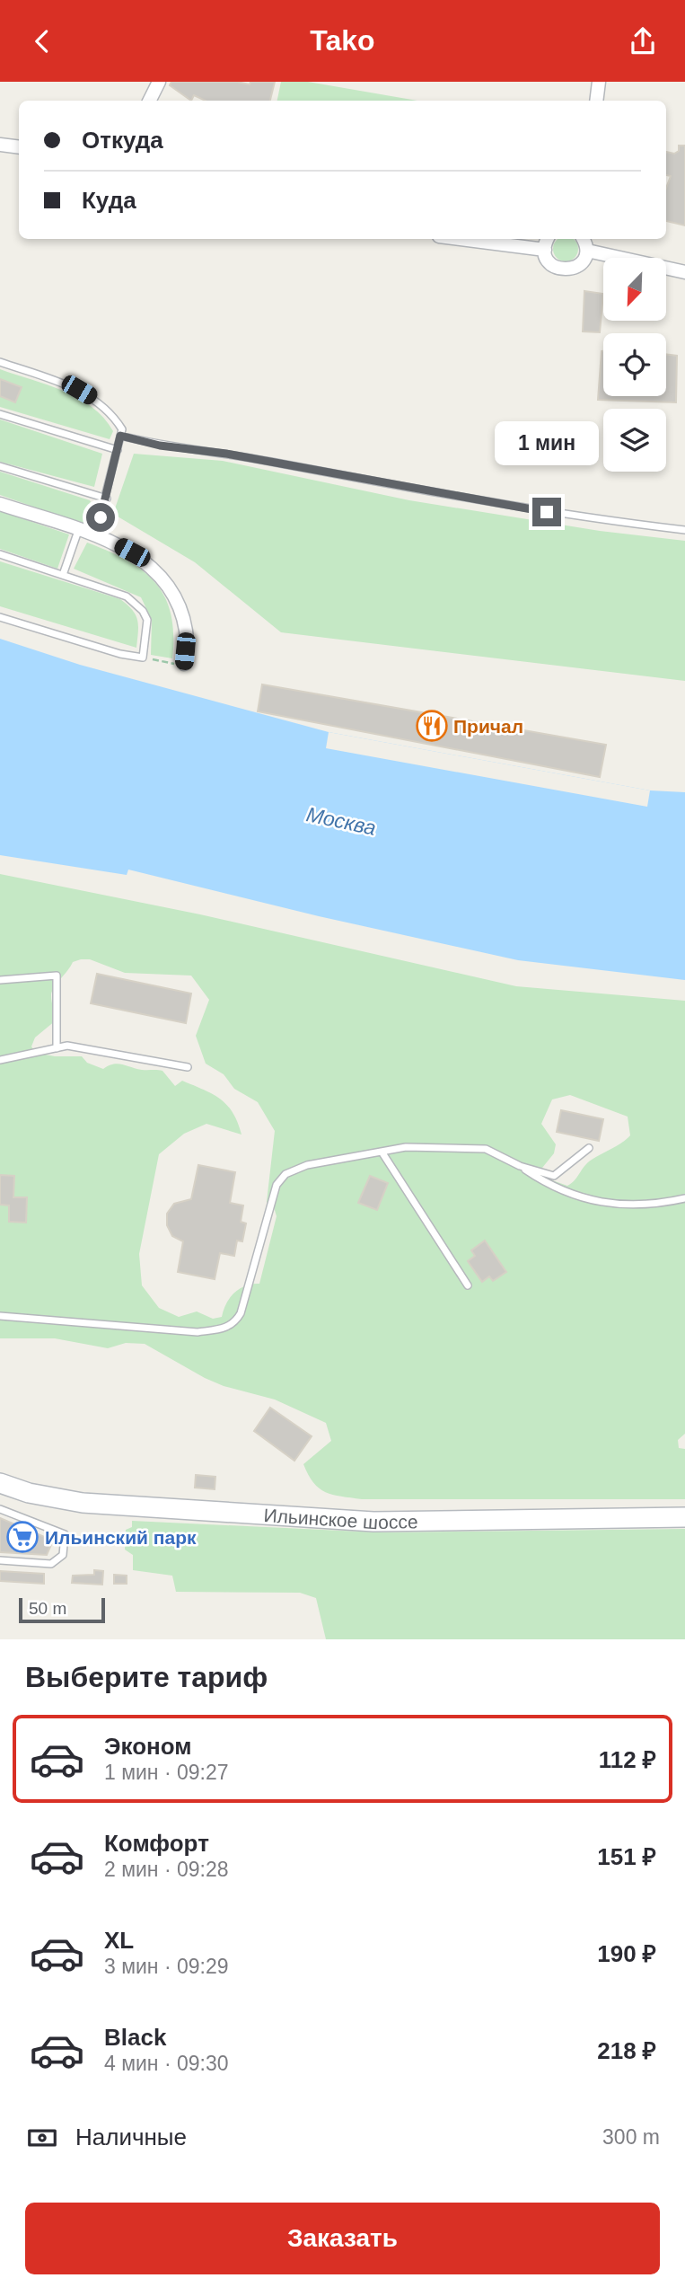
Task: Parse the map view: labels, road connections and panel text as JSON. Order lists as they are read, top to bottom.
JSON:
{
  "streets": {
    "main road": ["Ильинское шоссе"]
  },
  "water": ["Москва"],
  "places": {
    "restaurant": ["Причал"],
    "supermarket": ["Ильинский парк"]
  },
  "scale_bar": "50 m",
  "north": "bottom left",
  "page": {
    "header": "Tako",
    "banner": ["Откуда", "Куда"],
    "bubble": "1 мин",
    "scale": "50 m",
    "heading": "Выберите тариф",
    "list": [
      {
        "name": "Эконом",
        "note": "1 мин · 09:27",
        "value": "112 ₽"
      },
      {
        "name": "Комфорт",
        "note": "2 мин · 09:28",
        "value": "151 ₽"
      },
      {
        "name": "XL",
        "note": "3 мин · 09:29",
        "value": "190 ₽"
      },
      {
        "name": "Black",
        "note": "4 мин · 09:30",
        "value": "218 ₽"
      }
    ],
    "pay": ["Наличные", "300 m"],
    "buttons": "Заказать"
  }
}
